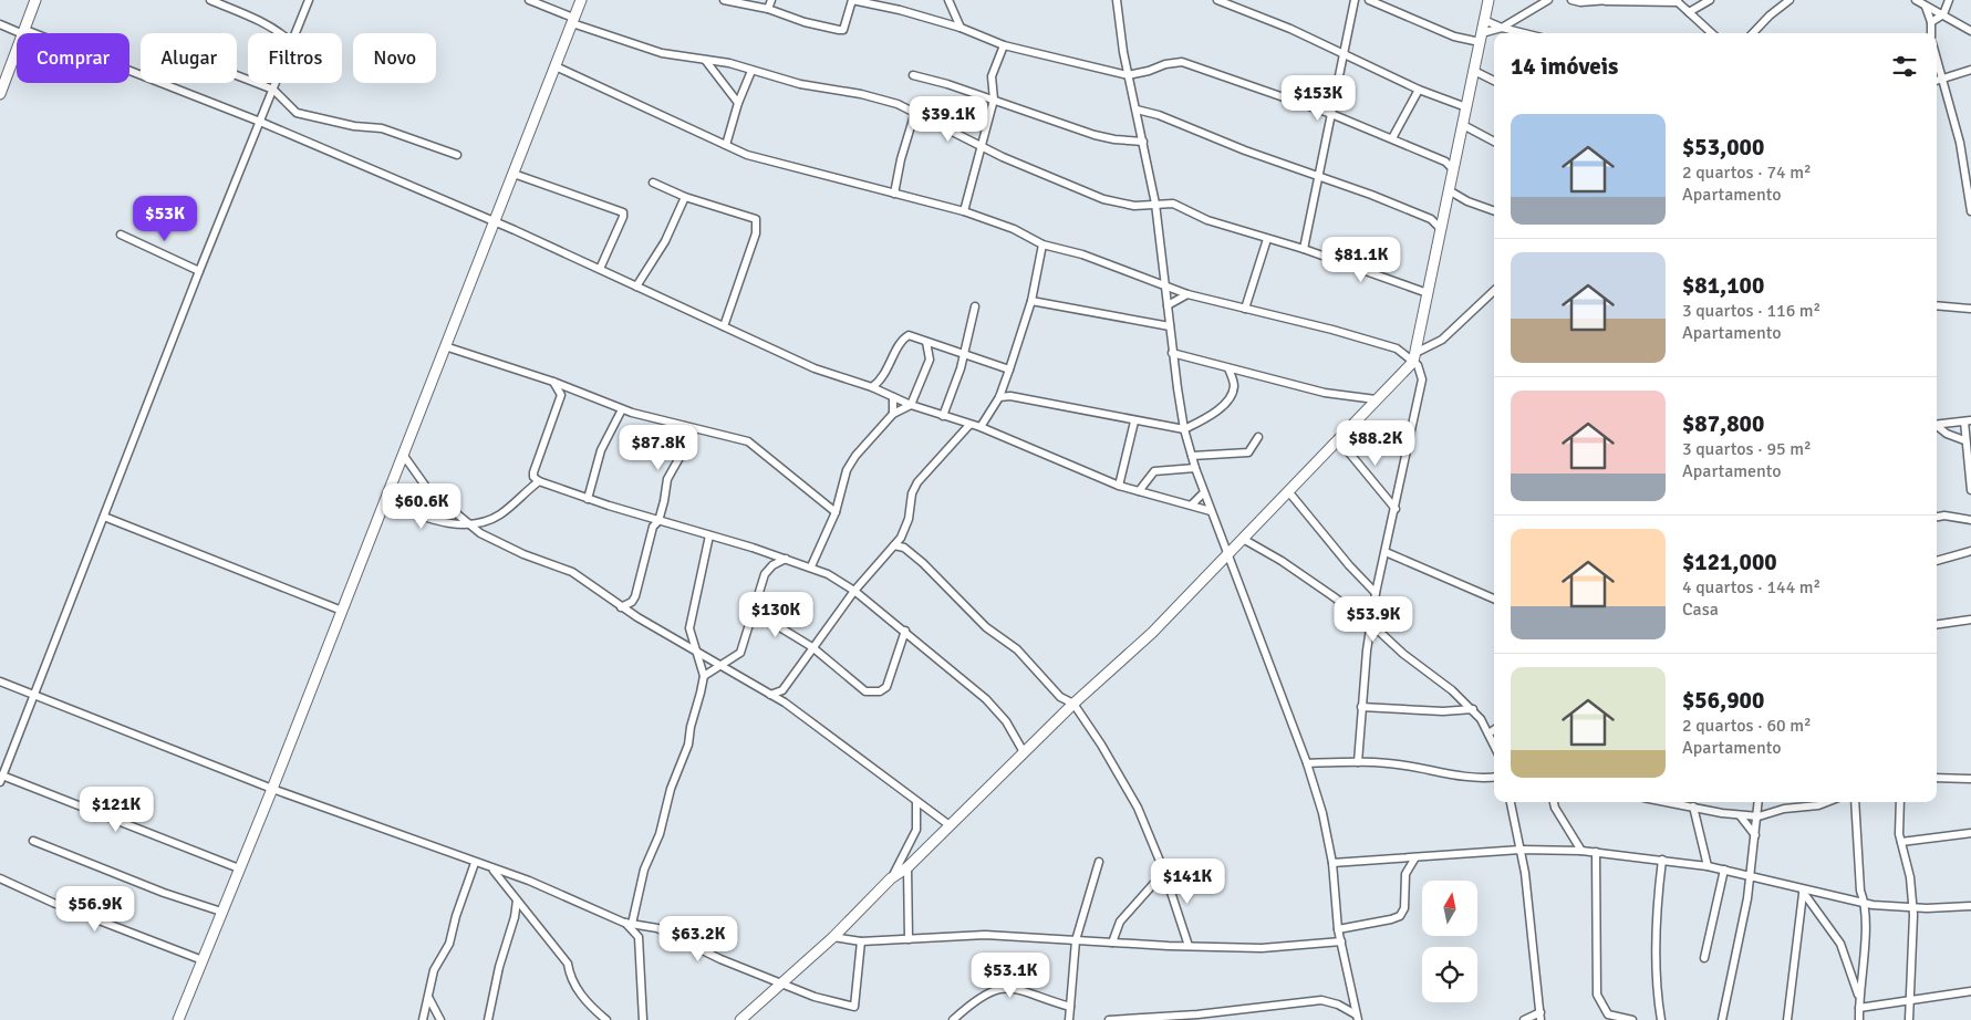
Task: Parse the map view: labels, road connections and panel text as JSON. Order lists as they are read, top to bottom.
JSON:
{
  "north": "top",
  "page": {
    "chip": [
      "Comprar",
      "Alugar",
      "Filtros",
      "Novo"
    ],
    "heading": "14 imóveis",
    "price": [
      "$153K",
      "$39.1K",
      "$53K",
      "$81.1K",
      "$88.2K",
      "$87.8K",
      "$60.6K",
      "$130K",
      "$53.9K",
      "$121K",
      "$141K",
      "$56.9K",
      "$63.2K",
      "$53.1K"
    ],
    "list": [
      {
        "name": "$53,000",
        "note": "2 quartos · 74 m² · Apartamento"
      },
      {
        "name": "$81,100",
        "note": "3 quartos · 116 m² · Apartamento"
      },
      {
        "name": "$87,800",
        "note": "3 quartos · 95 m² · Apartamento"
      },
      {
        "name": "$121,000",
        "note": "4 quartos · 144 m² · Casa"
      },
      {
        "name": "$56,900",
        "note": "2 quartos · 60 m² · Apartamento"
      }
    ]
  }
}
